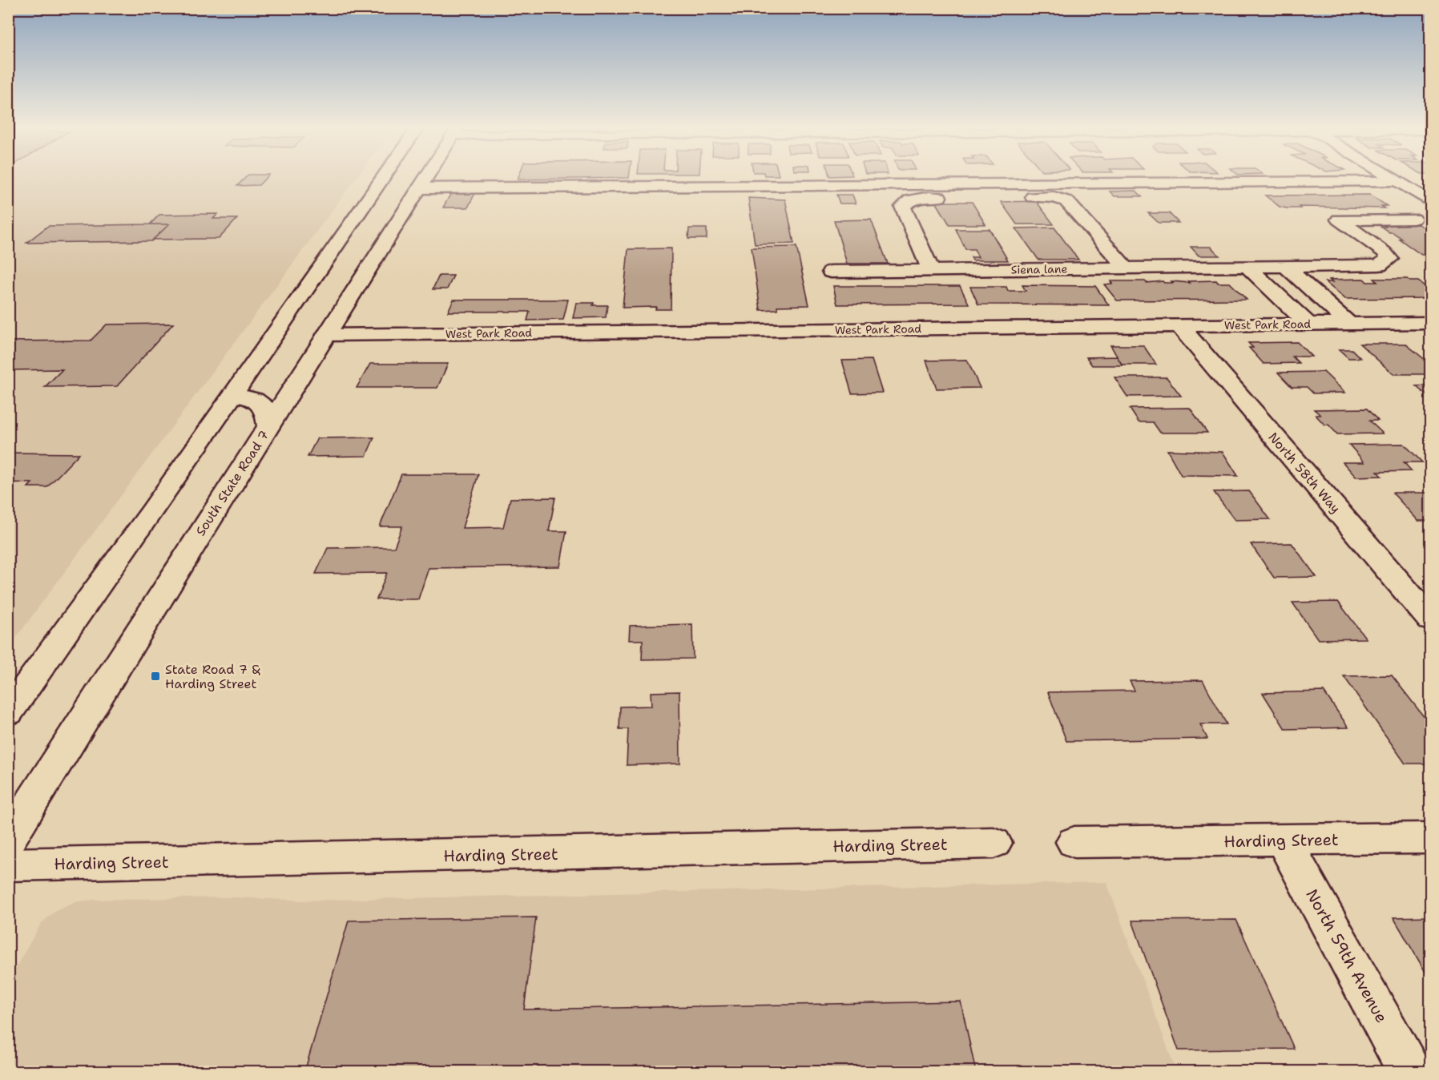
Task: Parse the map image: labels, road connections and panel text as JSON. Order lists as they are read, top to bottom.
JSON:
{
  "streets": {
    "street": [
      "Siena lane",
      "West Park Road",
      "North 58th Way",
      "South State Road 7",
      "Harding Street",
      "North 59th Avenue"
    ]
  },
  "crossings": [
    ["West Park Road", "North 58th Way"],
    ["West Park Road", "South State Road 7"],
    ["Harding Street", "North 59th Avenue"]
  ],
  "places": {
    "transit": ["State Road 7 & Harding Street"]
  }
}
